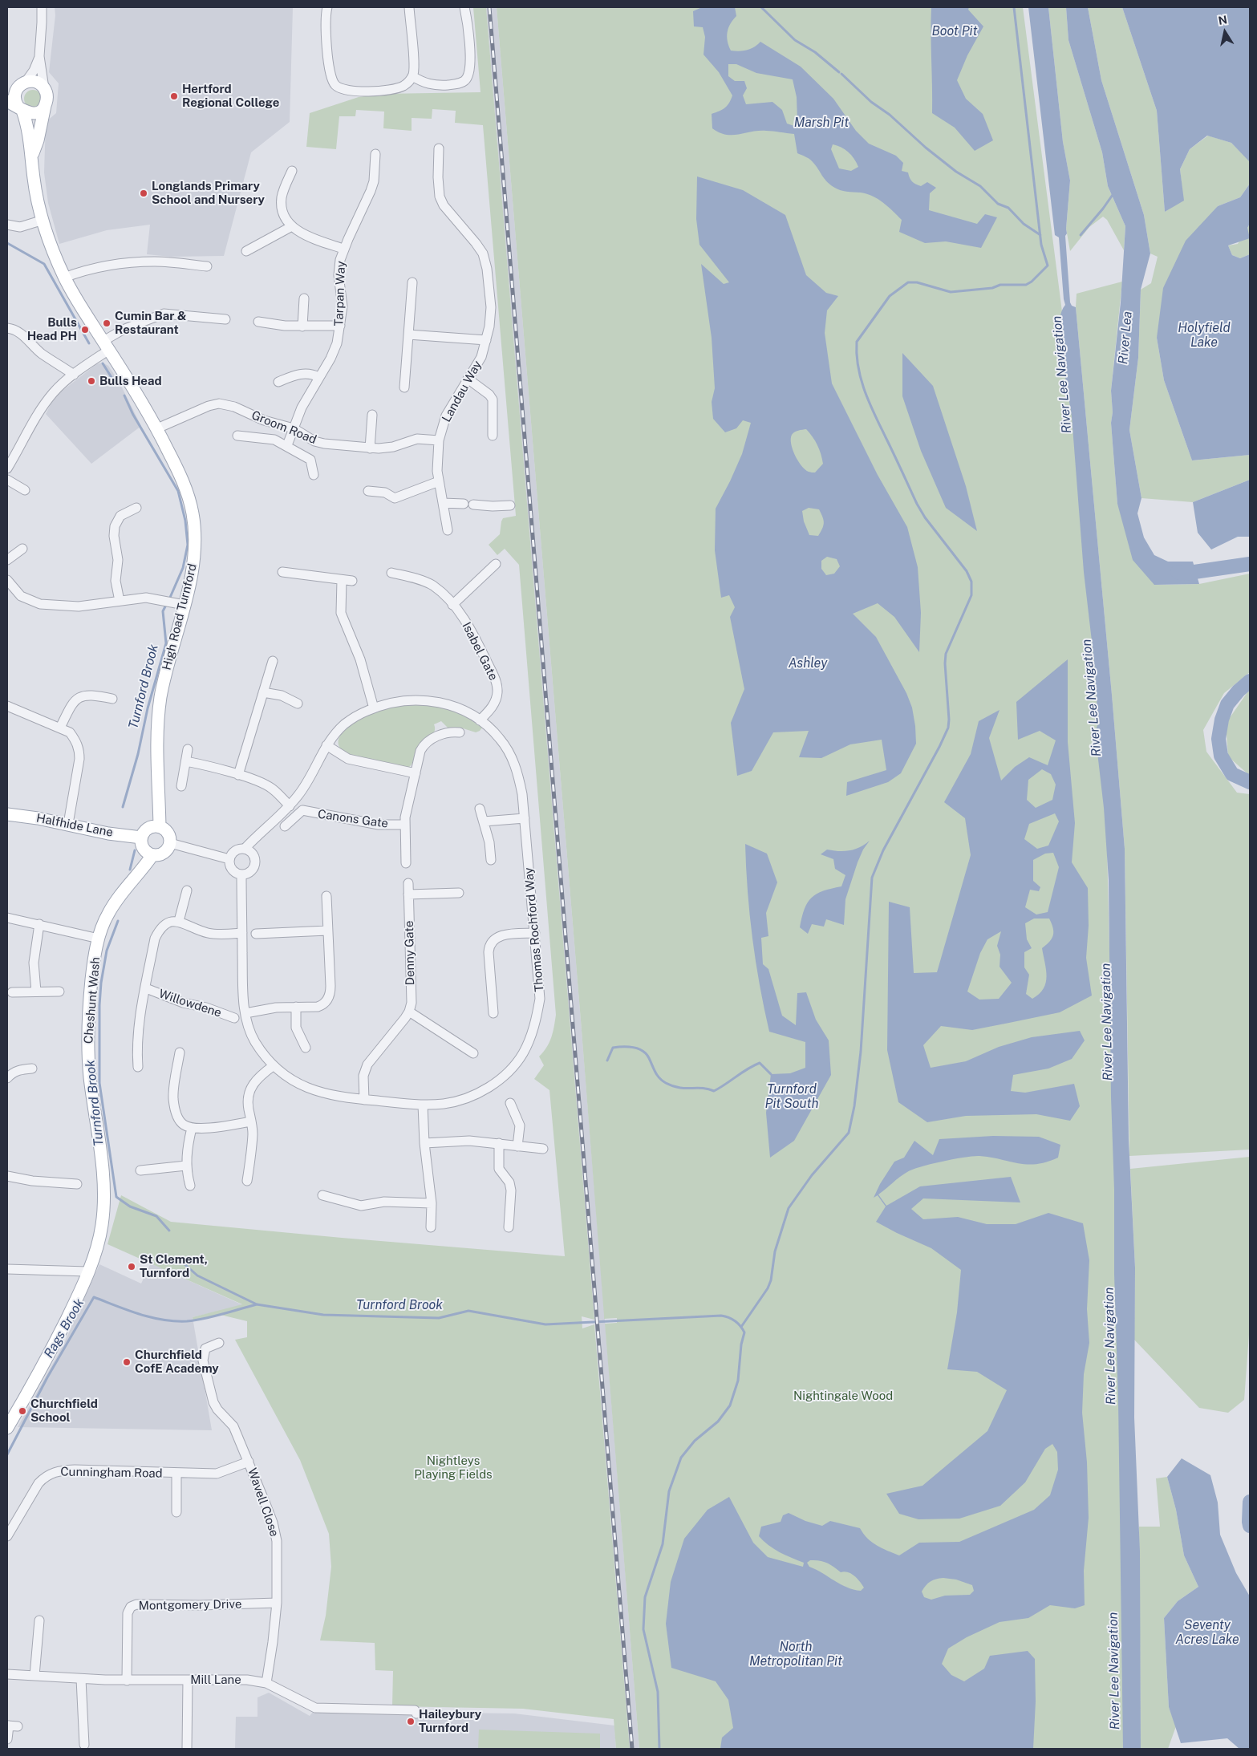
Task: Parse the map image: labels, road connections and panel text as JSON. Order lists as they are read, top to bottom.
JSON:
{
  "streets": {
    "main road": ["High Road Turnford", "Halfhide Lane", "Cheshunt Wash"],
    "street": [
      "Tarpan Way",
      "Landau Way",
      "Groom Road",
      "Isabel Gate",
      "Canons Gate",
      "Thomas Rochford Way",
      "Denny Gate",
      "Willowdene",
      "Cunningham Road",
      "Wavell Close",
      "Montgomery Drive",
      "Mill Lane"
    ]
  },
  "crossings": [
    ["Tarpan Way", "Groom Road"],
    ["Landau Way", "Groom Road"],
    ["Groom Road", "High Road Turnford"],
    ["High Road Turnford", "Halfhide Lane"],
    ["High Road Turnford", "Cheshunt Wash"],
    ["Isabel Gate", "Thomas Rochford Way"],
    ["Halfhide Lane", "Cheshunt Wash"],
    ["Cunningham Road", "Wavell Close"],
    ["Wavell Close", "Montgomery Drive"],
    ["Wavell Close", "Mill Lane"],
    ["Montgomery Drive", "Mill Lane"]
  ],
  "water": [
    "Boot Pit",
    "Marsh Pit",
    "Holyfield Lake",
    "River Lea",
    "River Lee Navigation",
    "Ashley",
    "Turnford Brook",
    "Turnford Pit South",
    "Rags Brook",
    "Seventy Acres Lake",
    "North Metropolitan Pit"
  ],
  "parks": ["Nightingale Wood", "Nightleys Playing Fields"],
  "places": [
    "Hertford Regional College",
    "Longlands Primary School and Nursery",
    "Cumin Bar & Restaurant",
    "Bulls Head PH",
    "Bulls Head",
    "St Clement, Turnford",
    "Churchfield CofE Academy",
    "Churchfield School",
    "Haileybury Turnford"
  ],
  "north": "top"
}
